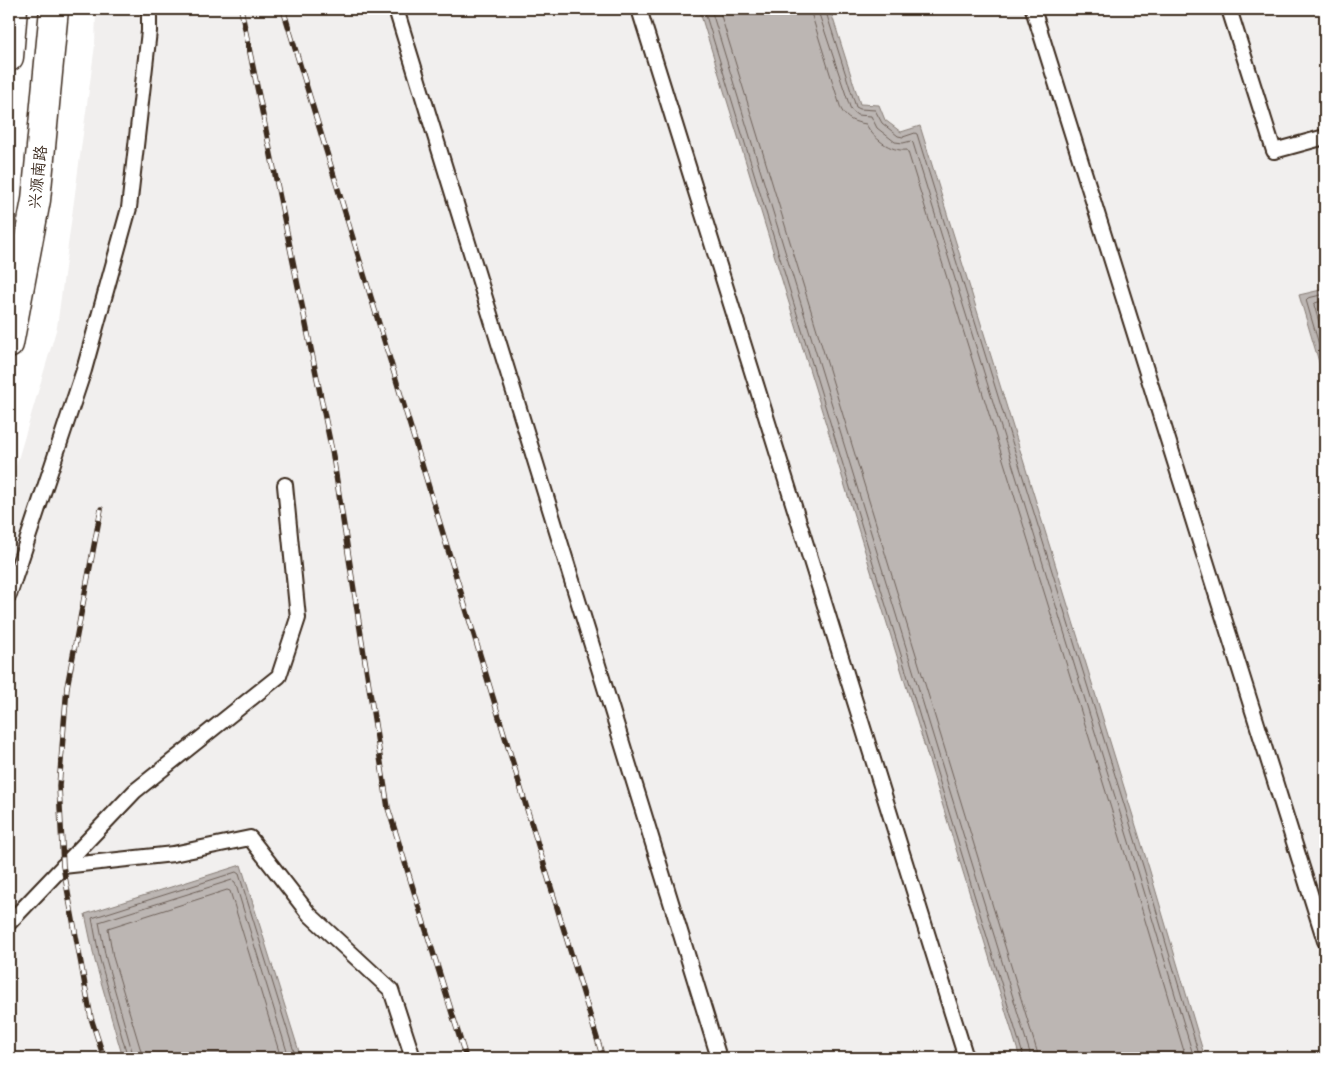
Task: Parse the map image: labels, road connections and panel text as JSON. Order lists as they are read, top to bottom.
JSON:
{
  "streets": {
    "main road": ["兴源南路"]
  }
}
